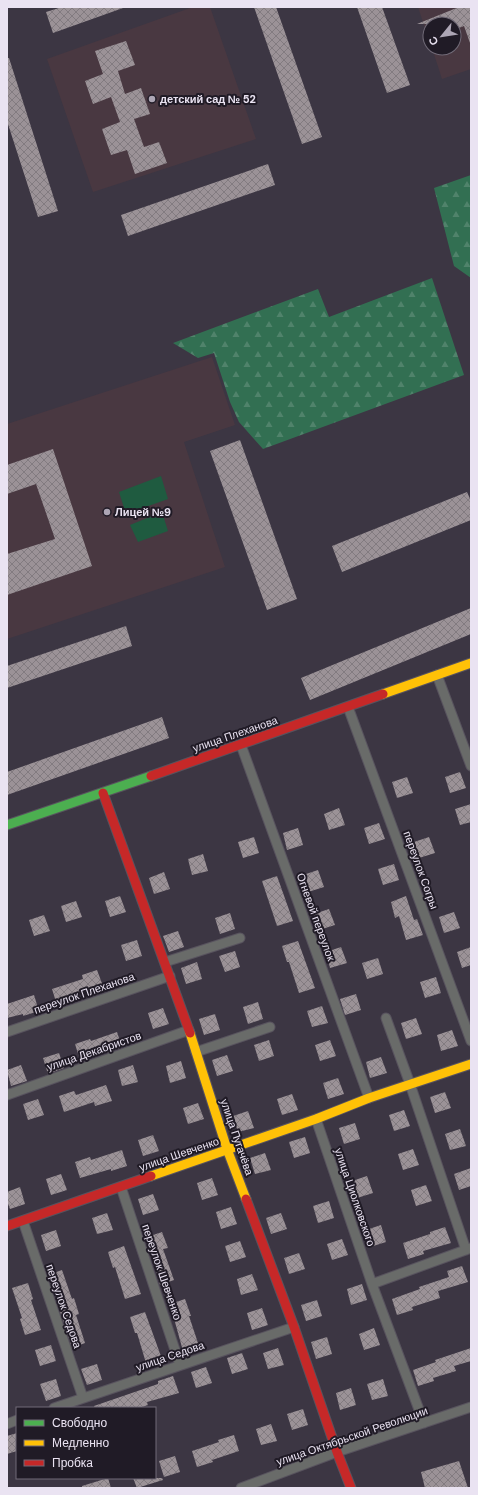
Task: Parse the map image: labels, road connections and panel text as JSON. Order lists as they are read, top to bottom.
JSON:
{
  "streets": {
    "street": [
      "улица Плеханова",
      "переулок Согры",
      "Огневой переулок",
      "переулок Плеханова",
      "улица Декабристов",
      "улица Пугачёва",
      "улица Шевченко",
      "улица Циолковского",
      "переулок Шевченко",
      "переулок Седова",
      "улица Седова",
      "улица Октябрьской Революции"
    ]
  },
  "crossings": [
    ["улица Плеханова", "переулок Согры"],
    ["улица Плеханова", "Огневой переулок"],
    ["улица Плеханова", "улица Пугачёва"],
    ["Огневой переулок", "улица Шевченко"],
    ["переулок Плеханова", "улица Пугачёва"],
    ["улица Декабристов", "улица Пугачёва"],
    ["улица Пугачёва", "улица Шевченко"],
    ["улица Пугачёва", "улица Седова"],
    ["улица Пугачёва", "улица Октябрьской Революции"],
    ["улица Шевченко", "улица Циолковского"],
    ["улица Шевченко", "переулок Шевченко"],
    ["улица Шевченко", "переулок Седова"],
    ["улица Циолковского", "улица Октябрьской Революции"],
    ["переулок Шевченко", "улица Седова"],
    ["переулок Седова", "улица Седова"]
  ],
  "places": ["детский сад № 52", "Лицей №9"],
  "legend": ["Свободно", "Медленно", "Пробка"],
  "north": "bottom left"
}
